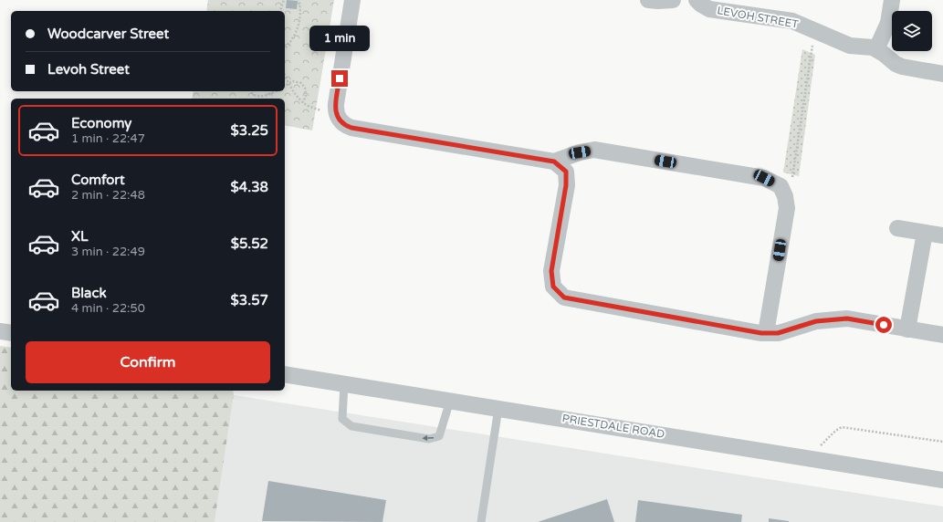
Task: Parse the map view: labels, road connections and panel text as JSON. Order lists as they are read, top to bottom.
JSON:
{
  "streets": {
    "street": ["LEVOH STREET", "PRIESTDALE ROAD"]
  },
  "page": {
    "banner": ["Woodcarver Street", "Levoh Street"],
    "bubble": "1 min",
    "list": [
      {
        "name": "Economy",
        "note": "1 min · 22:47",
        "value": "$3.25"
      },
      {
        "name": "Comfort",
        "note": "2 min · 22:48",
        "value": "$4.38"
      },
      {
        "name": "XL",
        "note": "3 min · 22:49",
        "value": "$5.52"
      },
      {
        "name": "Black",
        "note": "4 min · 22:50",
        "value": "$3.57"
      }
    ],
    "buttons": "Confirm"
  }
}
